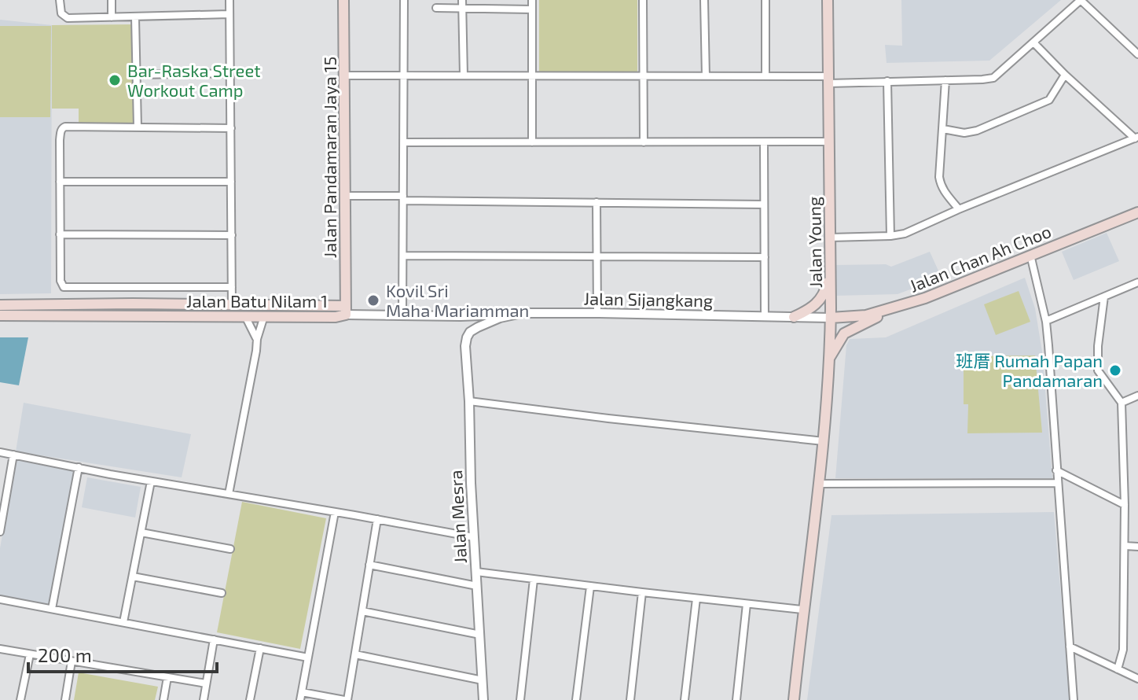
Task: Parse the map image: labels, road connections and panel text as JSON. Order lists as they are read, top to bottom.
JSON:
{
  "streets": {
    "main road": [
      "Jalan Pandamaran Jaya 15",
      "Jalan Young",
      "Jalan Chan Ah Choo",
      "Jalan Batu Nilam 1"
    ],
    "street": ["Jalan Sijangkang", "Jalan Mesra"]
  },
  "crossings": [
    ["Jalan Pandamaran Jaya 15", "Jalan Batu Nilam 1"],
    ["Jalan Young", "Jalan Chan Ah Choo"],
    ["Jalan Young", "Jalan Sijangkang"],
    ["Jalan Chan Ah Choo", "Jalan Sijangkang"],
    ["Jalan Sijangkang", "Jalan Batu Nilam 1"],
    ["Jalan Sijangkang", "Jalan Mesra"]
  ],
  "places": ["Bar-Raska Street Workout Camp", "Kovil Sri Maha Mariamman", "班厝 Rumah Papan Pandamaran"],
  "scale_bar": "200 m"
}
